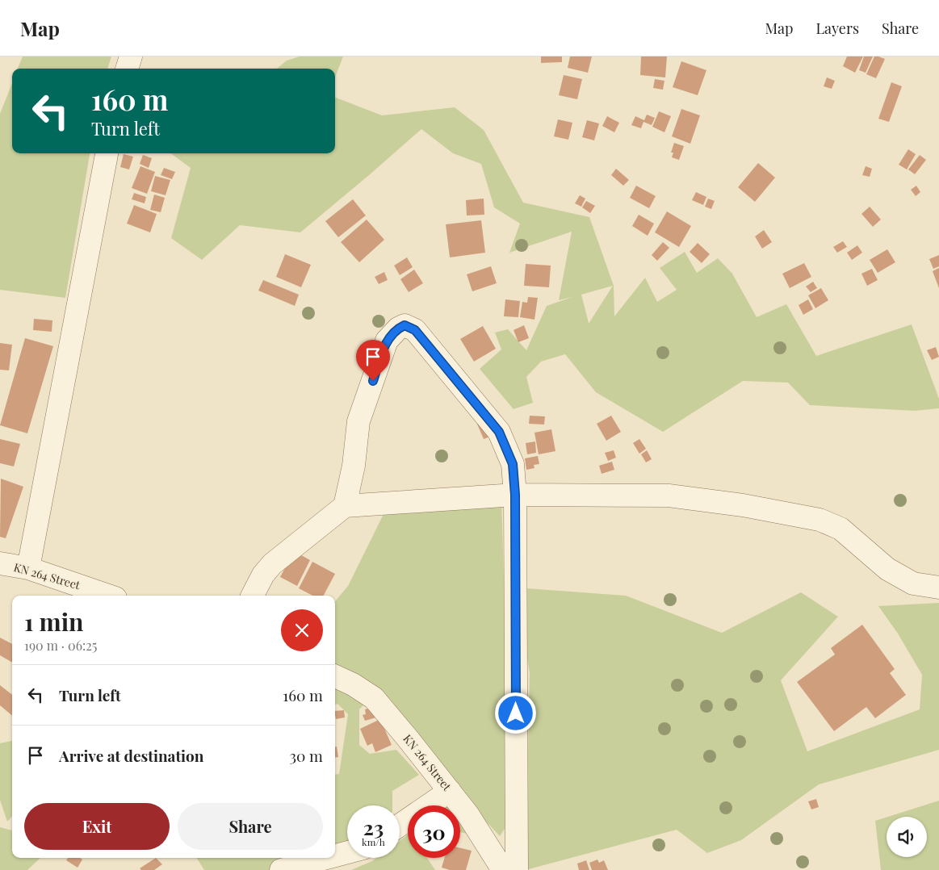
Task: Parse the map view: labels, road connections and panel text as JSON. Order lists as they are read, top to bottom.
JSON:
{
  "streets": {
    "street": ["KN 264 Street"]
  },
  "page": {
    "header": "Map",
    "nav": ["Map", "Layers", "Share"],
    "turn": ["160 m", "Turn left"],
    "heading": ["1 min", "190 m · 06:25"],
    "list": [
      {
        "name": "Turn left",
        "value": "160 m"
      },
      {
        "name": "Arrive at destination",
        "value": "30 m"
      }
    ],
    "buttons": ["Exit", "Share"],
    "speed": "23 km/h",
    "limit": "30"
  }
}
